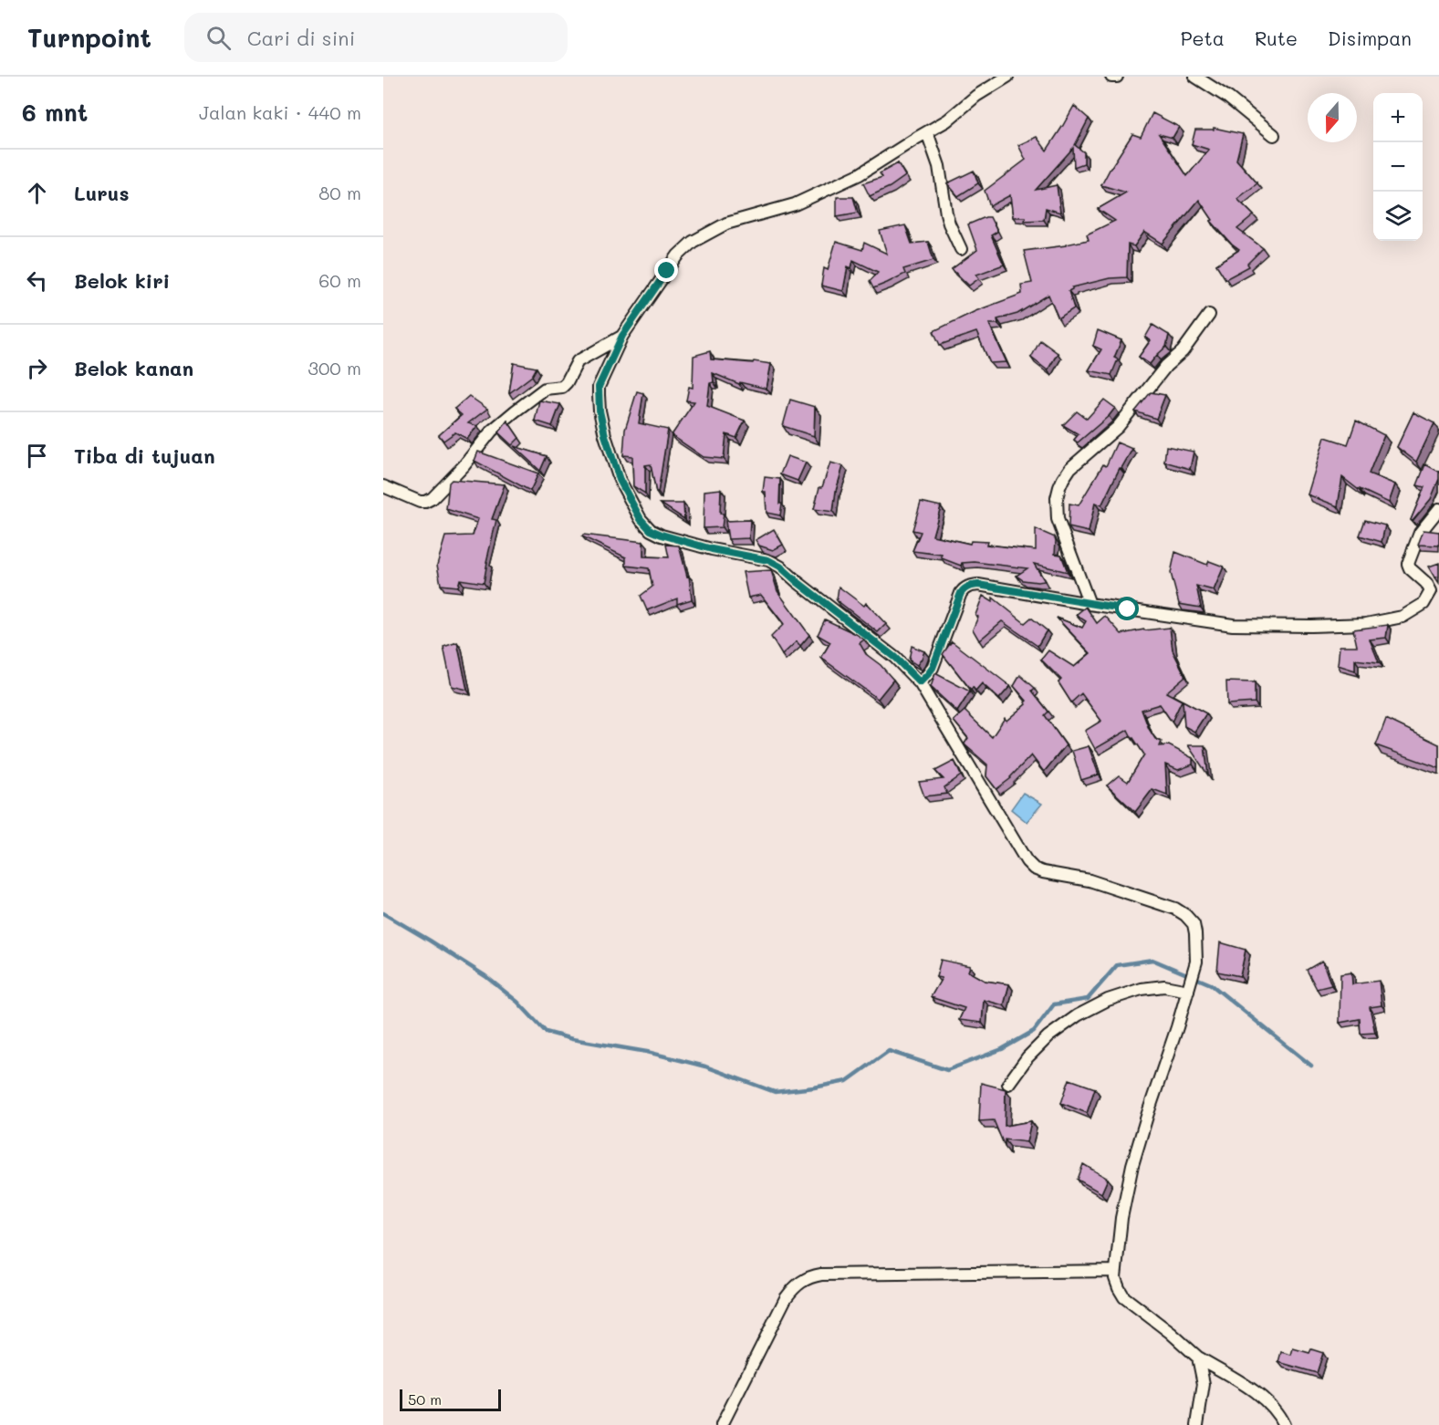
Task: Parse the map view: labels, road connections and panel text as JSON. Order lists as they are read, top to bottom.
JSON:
{
  "scale_bar": "50 m",
  "north": "bottom",
  "page": {
    "header": "Turnpoint",
    "search": "Cari di sini",
    "nav": ["Peta", "Rute", "Disimpan"],
    "heading": ["6 mnt", "Jalan kaki · 440 m"],
    "map_buttons": ["+", "−"],
    "list": [
      ["Lurus", "80 m"],
      ["Belok kiri", "60 m"],
      ["Belok kanan", "300 m"],
      "Tiba di tujuan"
    ],
    "scale": "50 m"
  }
}
